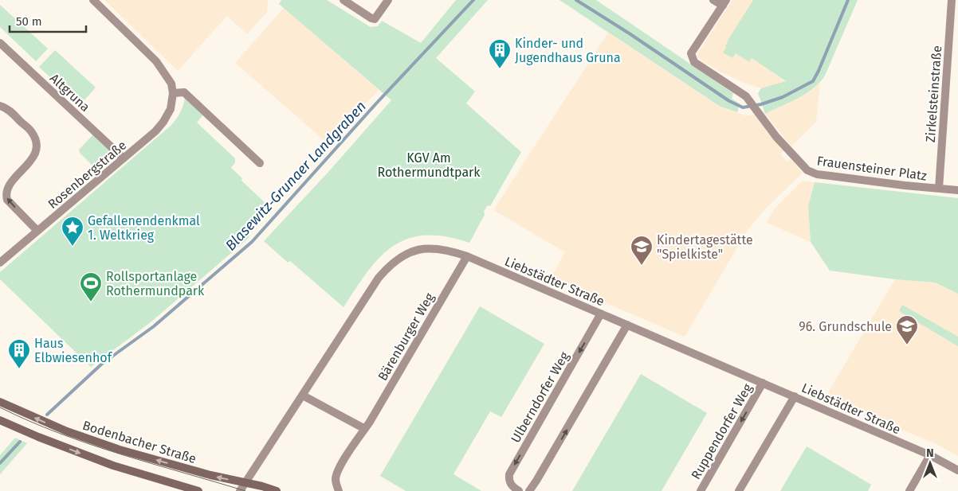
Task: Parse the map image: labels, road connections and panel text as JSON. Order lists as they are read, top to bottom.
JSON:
{
  "streets": {
    "street": [
      "Altgruna",
      "Zirkelsteinstraße",
      "Frauensteiner Platz",
      "Rosenbergstraße",
      "Liebstädter Straße",
      "Bärenburger Weg",
      "Ulberndorfer Weg",
      "Ruppendorfer Weg",
      "Bodenbacher Straße"
    ]
  },
  "crossings": [
    ["Altgruna", "Rosenbergstraße"],
    ["Zirkelsteinstraße", "Frauensteiner Platz"],
    ["Liebstädter Straße", "Bärenburger Weg"],
    ["Liebstädter Straße", "Ulberndorfer Weg"],
    ["Liebstädter Straße", "Ruppendorfer Weg"],
    ["Liebstädter Straße", "Bodenbacher Straße"]
  ],
  "water": ["Blasewitz‐Grunaer Landgraben"],
  "parks": ["KGV Am Rothermundtpark"],
  "places": {
    "building": ["Kinder- und Jugendhaus Gruna", "Haus Elbwiesenhof"],
    "place": ["Gefallenendenkmal 1. Weltkrieg"],
    "school or university": ["Kindertagestätte \"Spielkiste\"", "96. Grundschule"],
    "sports": ["Rollsportanlage Rothermundpark"]
  },
  "scale_bar": "50 m",
  "north": "top"
}
